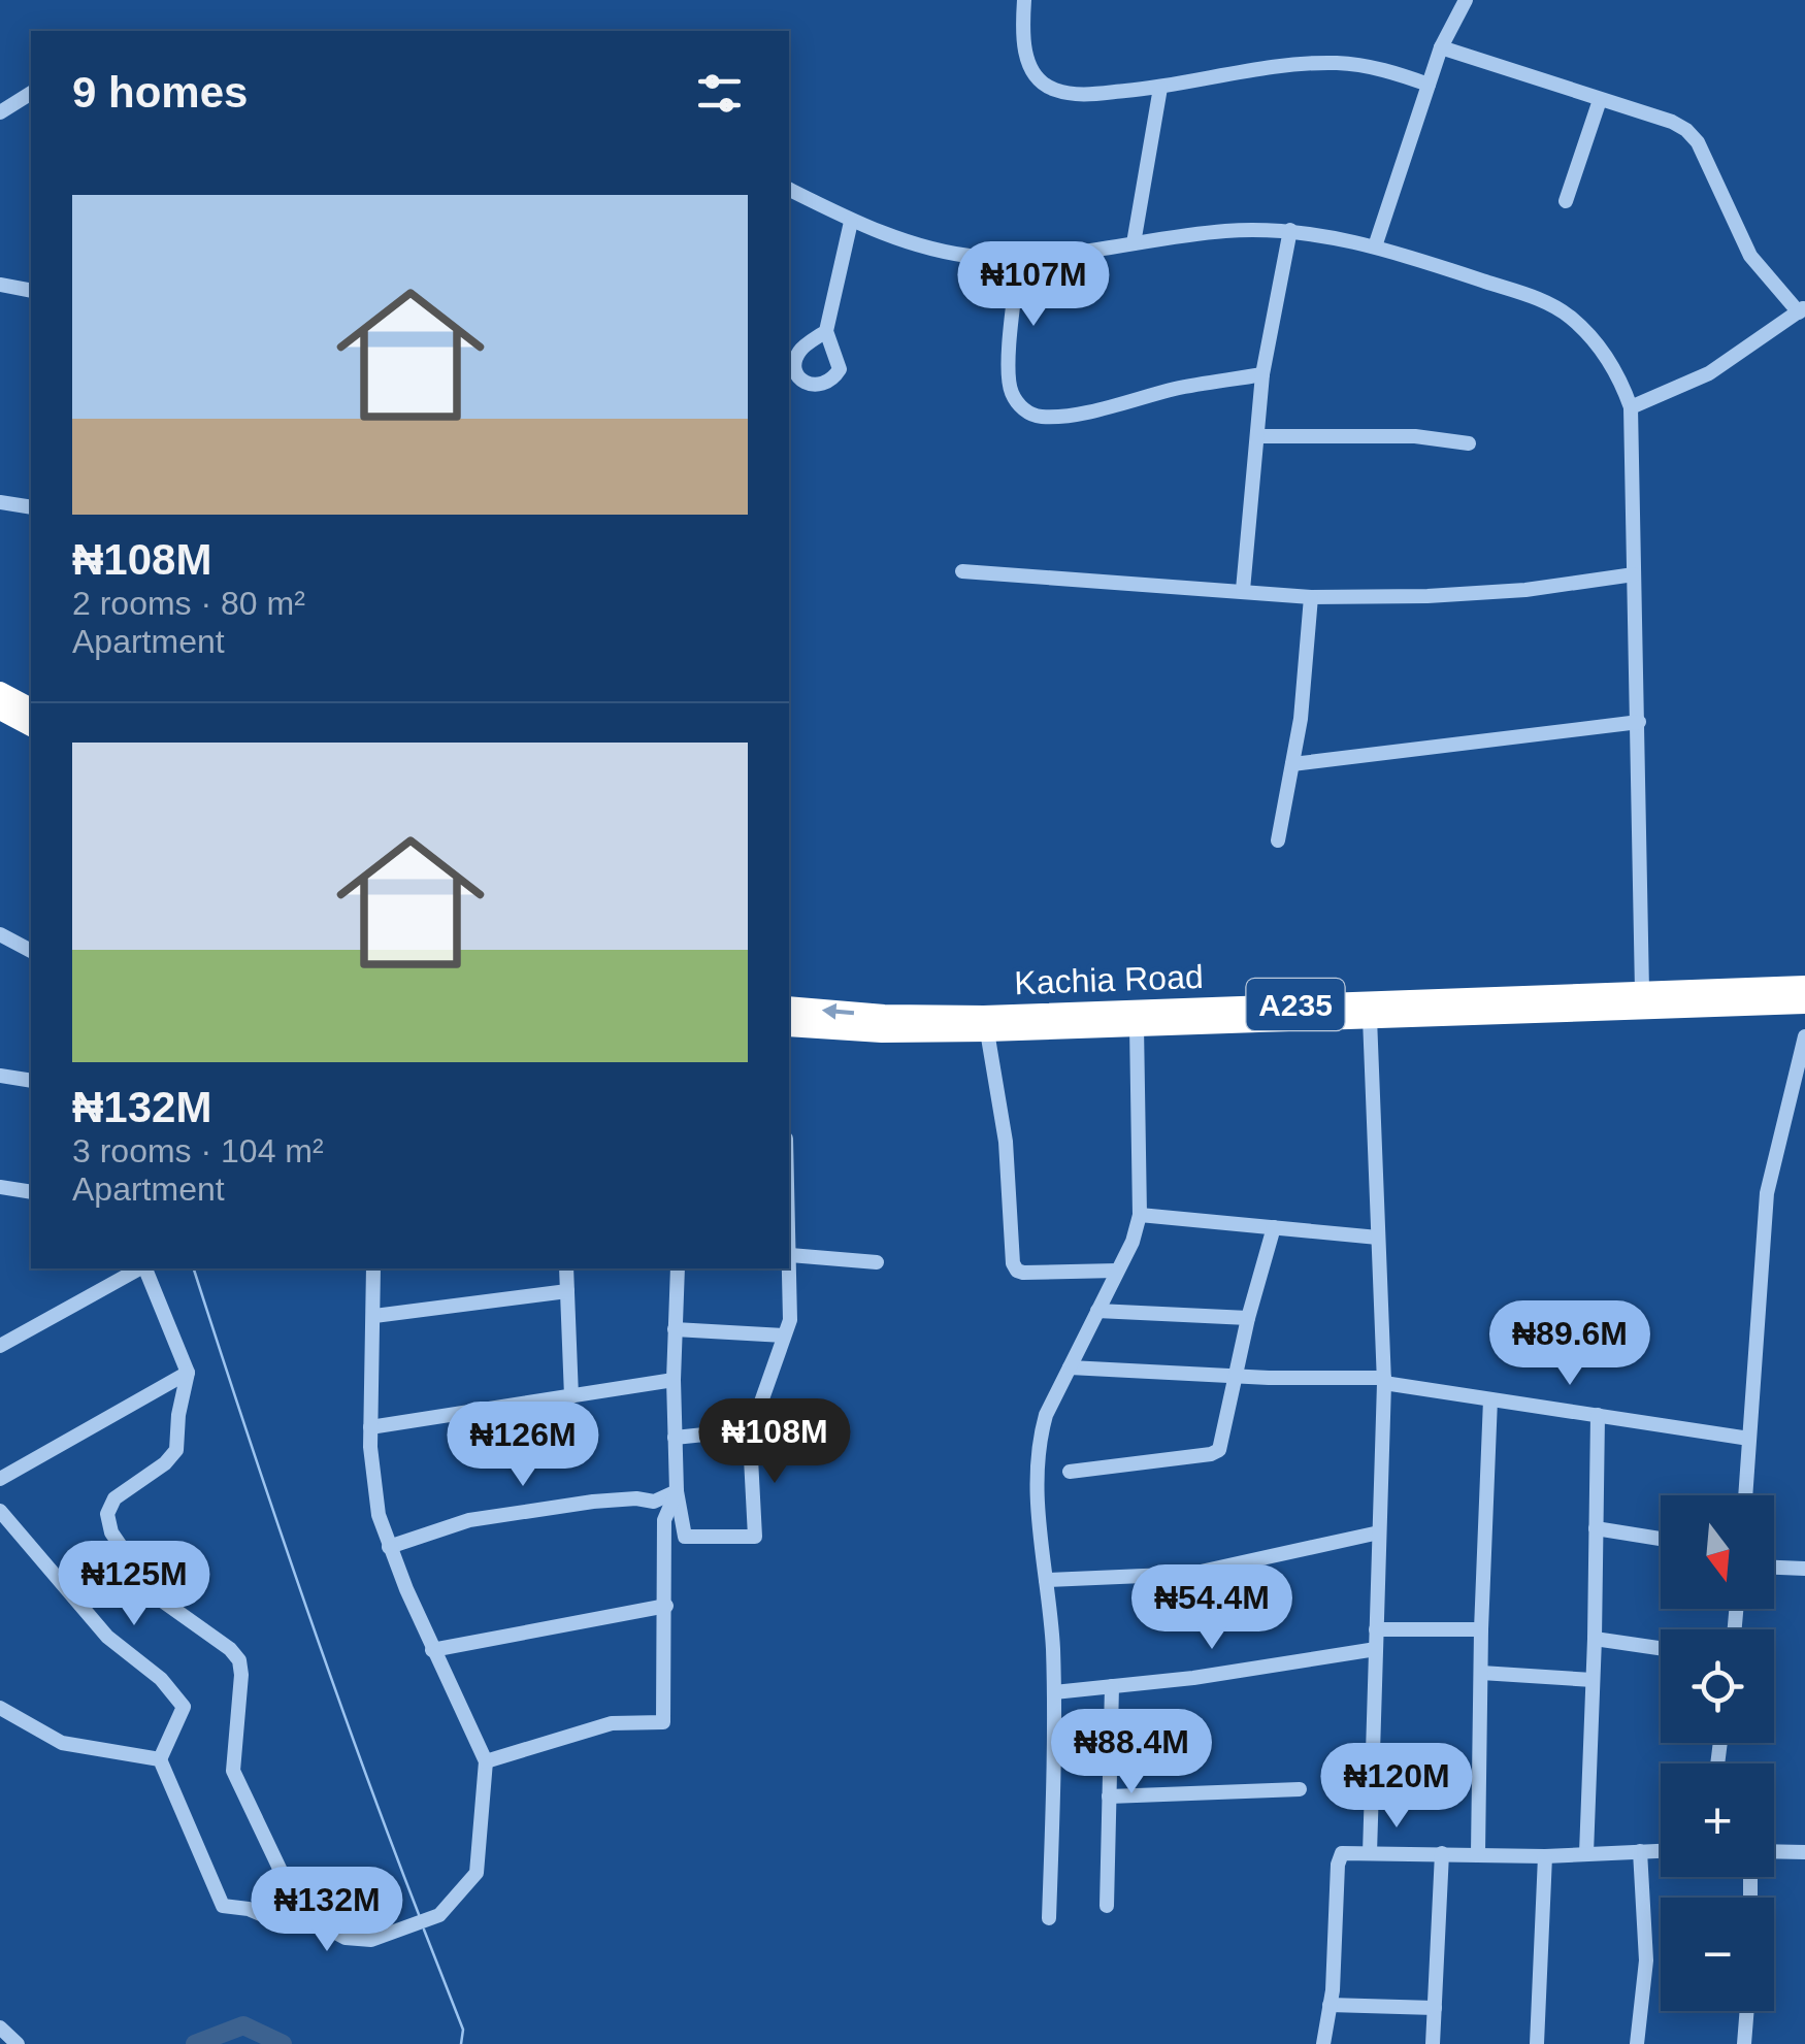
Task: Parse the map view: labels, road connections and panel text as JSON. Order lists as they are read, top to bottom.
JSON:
{
  "streets": {
    "highway": ["Kachia Road", "A235"]
  },
  "north": "bottom",
  "page": {
    "heading": "9 homes",
    "list": [
      {
        "name": "₦108M",
        "note": "2 rooms · 80 m² · Apartment"
      },
      {
        "name": "₦132M",
        "note": "3 rooms · 104 m² · Apartment"
      }
    ],
    "price": [
      "₦107M",
      "₦89.6M",
      "₦108M",
      "₦126M",
      "₦125M",
      "₦54.4M",
      "₦88.4M",
      "₦120M",
      "₦132M"
    ],
    "map_buttons": ["+", "−"]
  }
}
